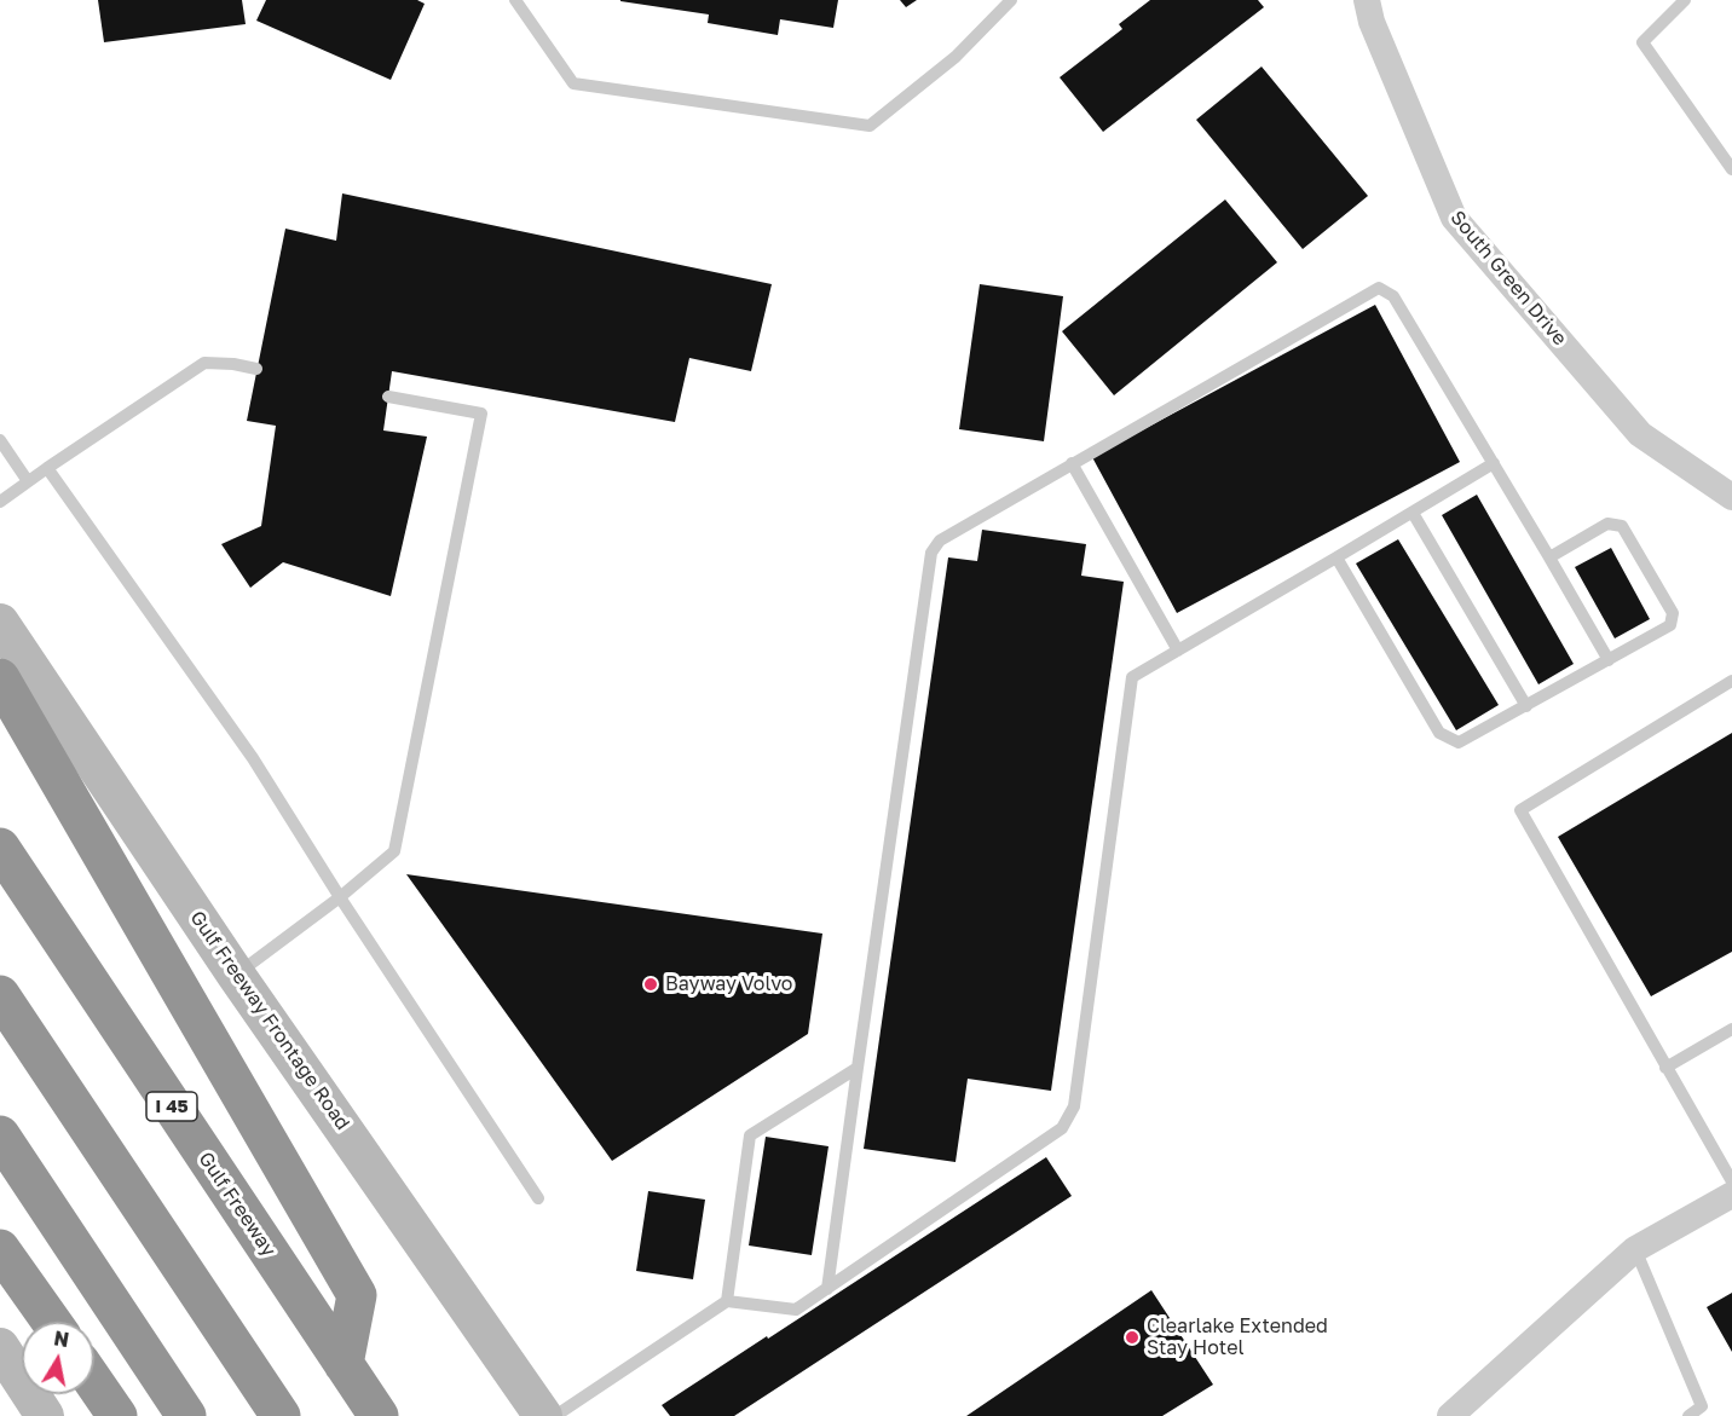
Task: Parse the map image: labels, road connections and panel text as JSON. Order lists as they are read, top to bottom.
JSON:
{
  "streets": {
    "highway": ["I 45", "Gulf Freeway"],
    "main road": ["Gulf Freeway Frontage Road"],
    "street": ["South Green Drive"]
  },
  "places": ["Bayway Volvo", "Clearlake Extended Stay Hotel"],
  "north": "top"
}
